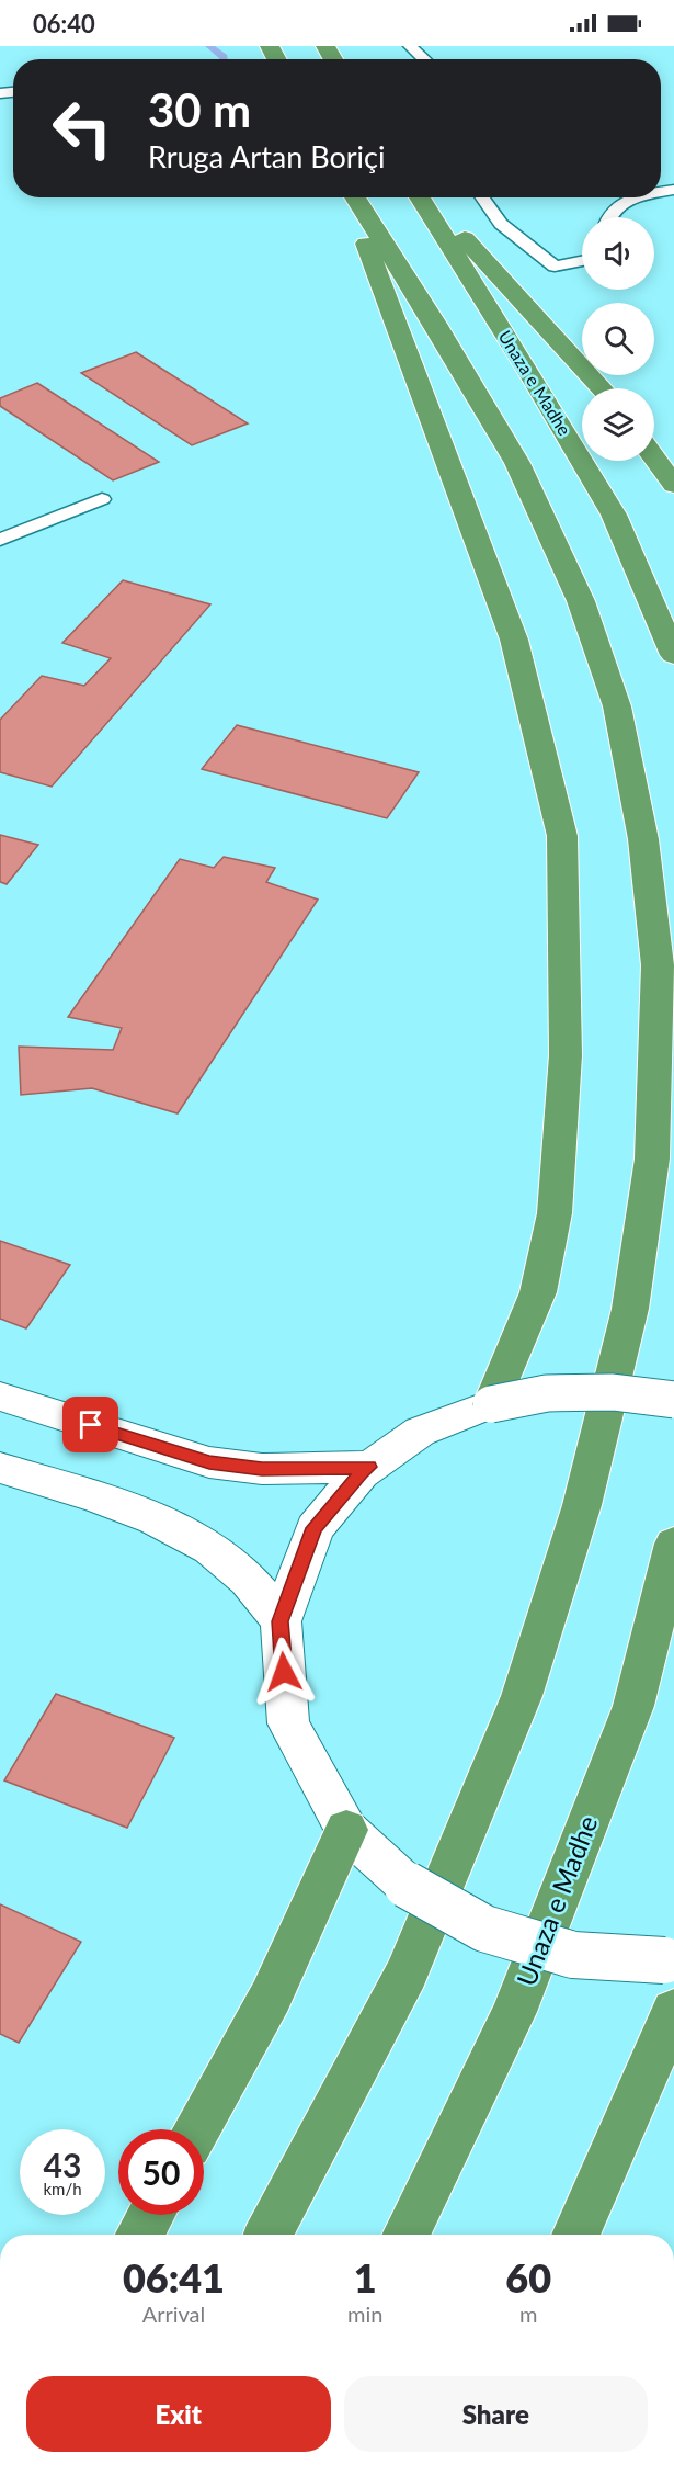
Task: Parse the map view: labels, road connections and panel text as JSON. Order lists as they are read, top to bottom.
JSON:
{
  "streets": {
    "highway": ["Unaza e Madhe"]
  },
  "page": {
    "status": "06:40",
    "turn": ["30 m", "Rruga Artan Boriçi"],
    "speed": "43 km/h",
    "limit": "50",
    "eta": [
      "06:41",
      "Arrival",
      "1",
      "min",
      "60",
      "m"
    ],
    "buttons": ["Exit", "Share"]
  }
}
